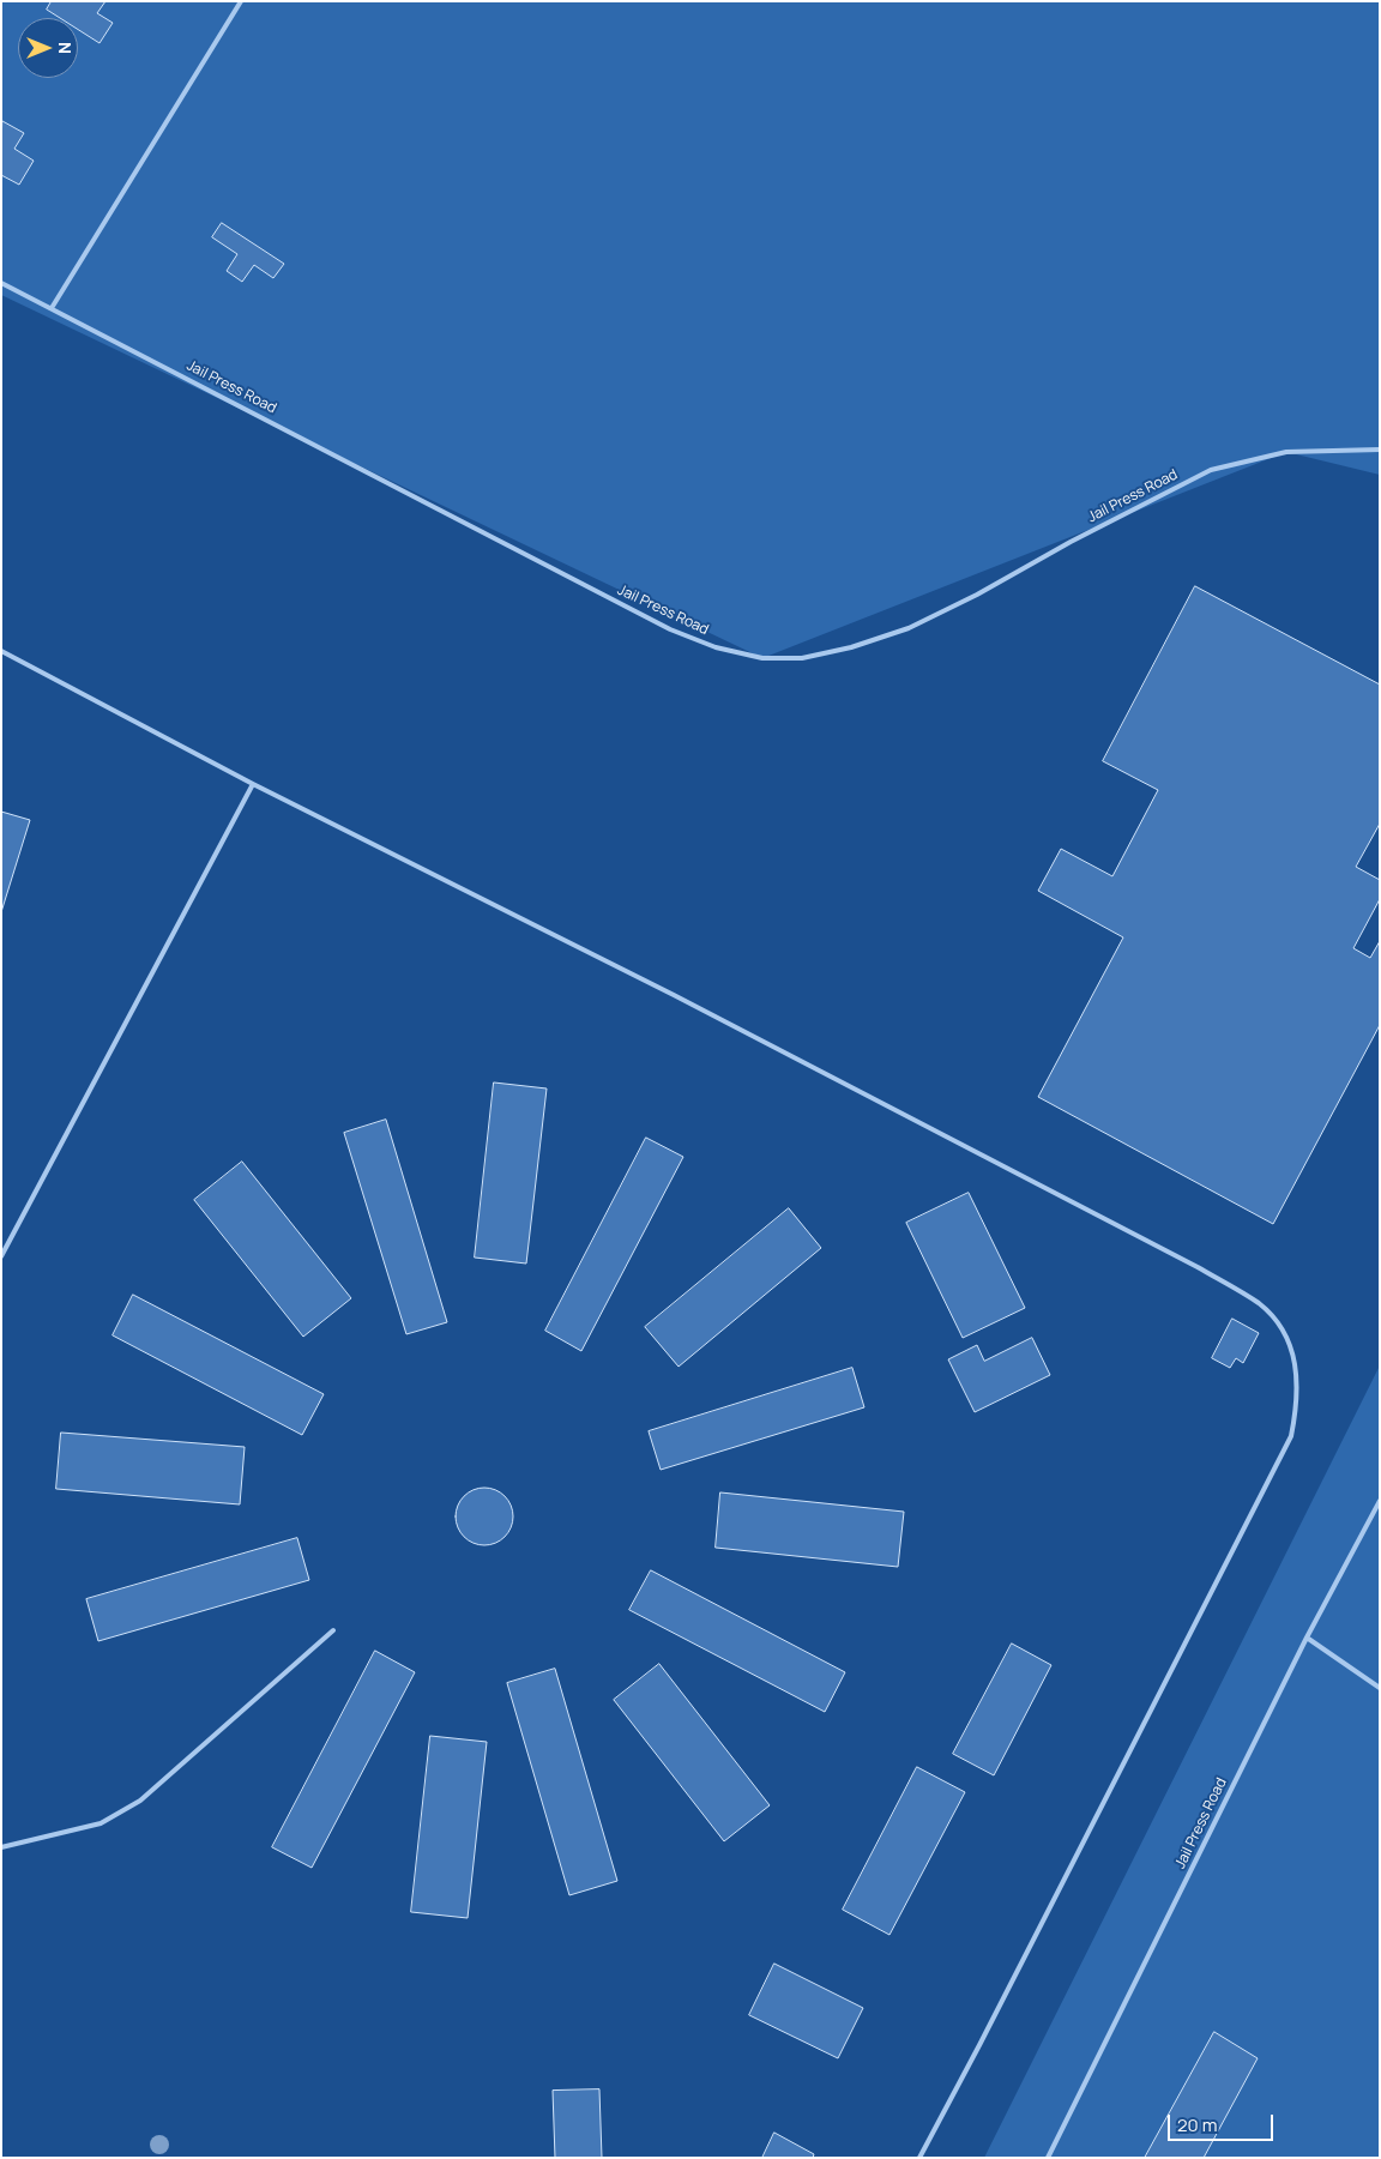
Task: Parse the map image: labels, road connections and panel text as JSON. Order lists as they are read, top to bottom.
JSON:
{
  "streets": {
    "lane": ["Jail Press Road"]
  },
  "scale_bar": "20 m",
  "north": "right"
}
